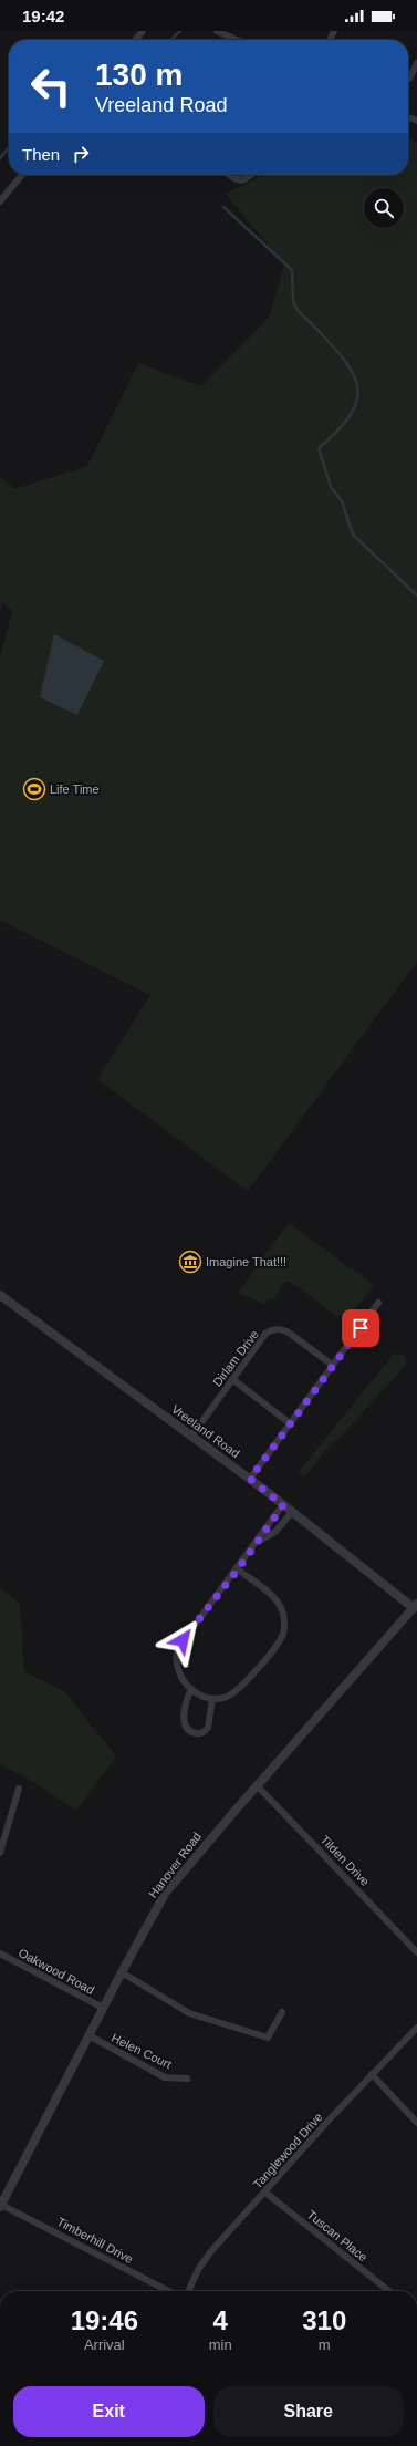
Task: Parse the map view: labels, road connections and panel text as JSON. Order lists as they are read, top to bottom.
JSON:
{
  "streets": {
    "street": [
      "Dirlam Drive",
      "Vreeland Road",
      "Tilden Drive",
      "Hanover Road",
      "Oakwood Road",
      "Helen Court",
      "Tanglewood Drive",
      "Tuscan Place",
      "Timberhill Drive"
    ]
  },
  "crossings": [
    ["Dirlam Drive", "Vreeland Road"],
    ["Vreeland Road", "Hanover Road"],
    ["Tilden Drive", "Hanover Road"],
    ["Hanover Road", "Oakwood Road"],
    ["Hanover Road", "Helen Court"],
    ["Hanover Road", "Timberhill Drive"],
    ["Tanglewood Drive", "Tuscan Place"]
  ],
  "places": {
    "sports": ["Life Time"],
    "museum": ["Imagine That!!!"]
  },
  "page": {
    "status": "19:42",
    "turn": ["130 m", "Vreeland Road"],
    "then": "Then",
    "eta": [
      "19:46",
      "Arrival",
      "4",
      "min",
      "310",
      "m"
    ],
    "buttons": ["Exit", "Share"]
  }
}
